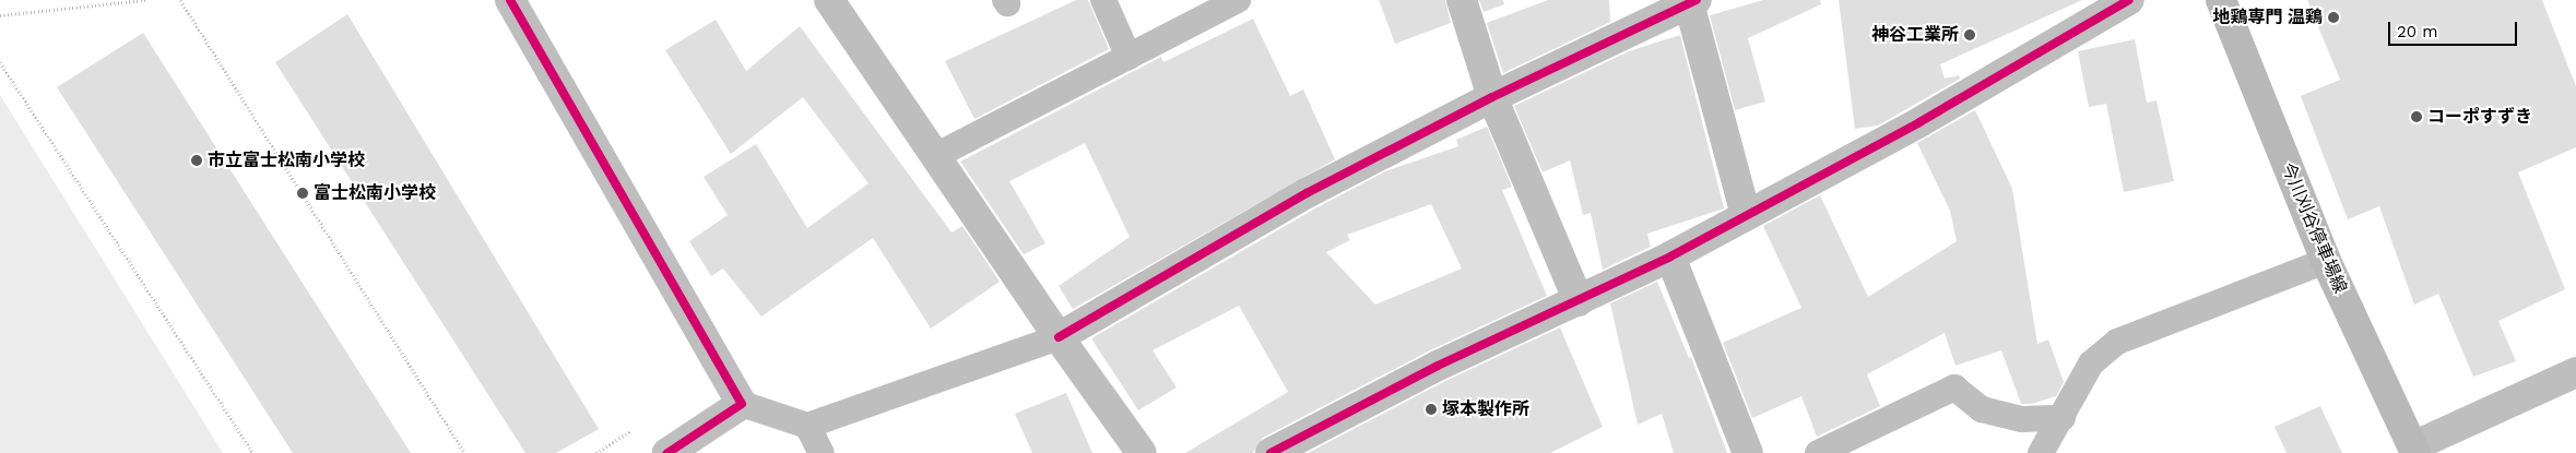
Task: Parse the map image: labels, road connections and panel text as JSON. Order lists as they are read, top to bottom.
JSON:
{
  "streets": {
    "main road": ["今川刈谷停車場線"]
  },
  "places": [
    "地鶏専門 温鶏",
    "神谷工業所",
    "コーポすずき",
    "市立富士松南小学校",
    "富士松南小学校",
    "塚本製作所"
  ],
  "scale_bar": "20 m"
}
